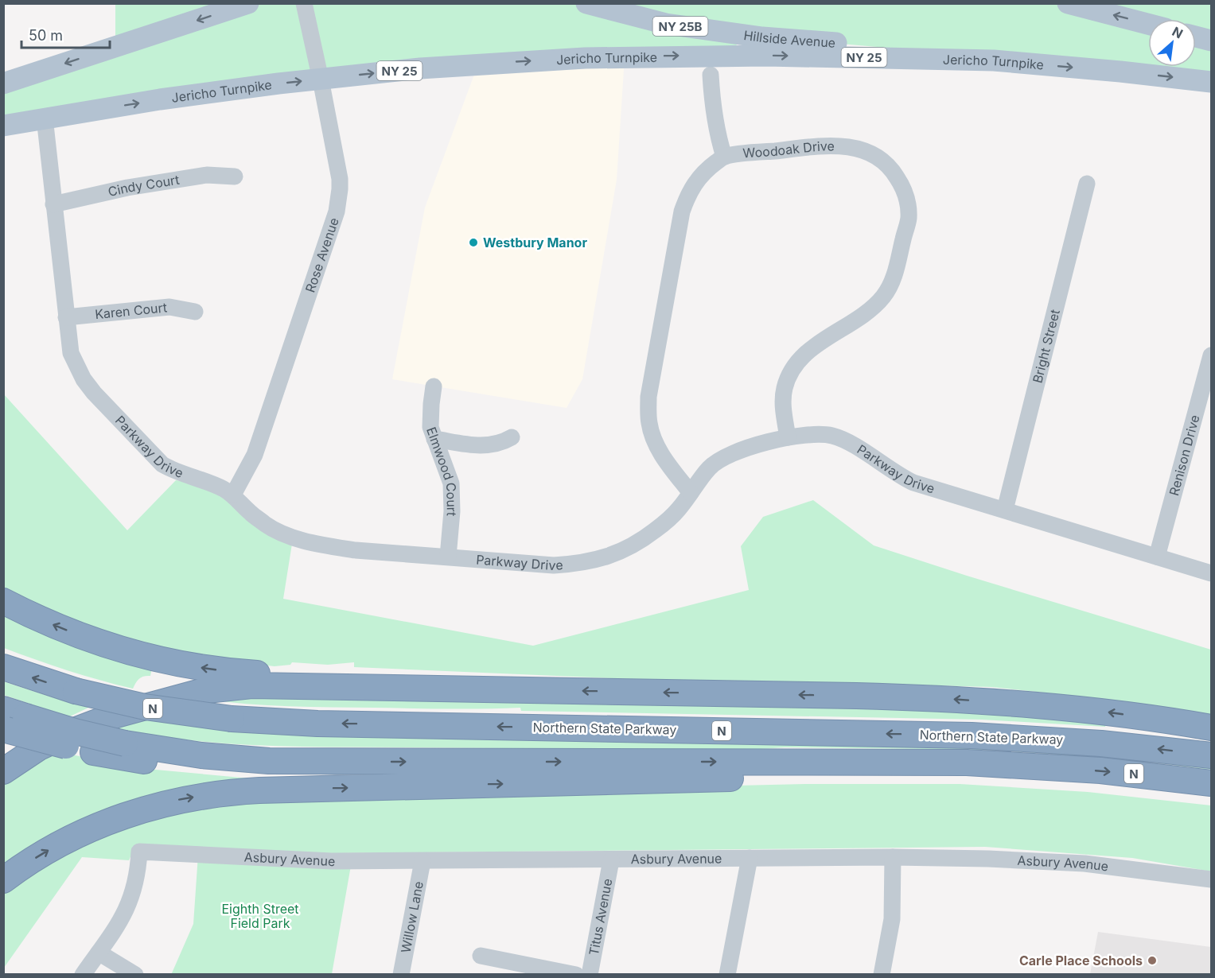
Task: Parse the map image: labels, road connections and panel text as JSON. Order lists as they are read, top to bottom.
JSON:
{
  "streets": {
    "highway": ["N", "Northern State Parkway"],
    "main road": [
      "NY 25B",
      "Hillside Avenue",
      "NY 25",
      "Jericho Turnpike"
    ],
    "street": [
      "Woodoak Drive",
      "Cindy Court",
      "Rose Avenue",
      "Karen Court",
      "Bright Street",
      "Parkway Drive",
      "Renison Drive",
      "Elmwood Court",
      "Asbury Avenue",
      "Willow Lane",
      "Titus Avenue"
    ]
  },
  "crossings": [
    ["Hillside Avenue", "Jericho Turnpike"],
    ["Jericho Turnpike", "Rose Avenue"],
    ["Jericho Turnpike", "Parkway Drive"],
    ["Woodoak Drive", "Parkway Drive"],
    ["Cindy Court", "Parkway Drive"],
    ["Rose Avenue", "Parkway Drive"],
    ["Karen Court", "Parkway Drive"],
    ["Bright Street", "Parkway Drive"],
    ["Parkway Drive", "Renison Drive"],
    ["Parkway Drive", "Elmwood Court"],
    ["Asbury Avenue", "Willow Lane"],
    ["Asbury Avenue", "Titus Avenue"]
  ],
  "one_way": ["Jericho Turnpike"],
  "parks": ["Eighth Street Field Park"],
  "places": ["Westbury Manor", "Carle Place Schools"],
  "scale_bar": "50 m",
  "north": "top right"
}
